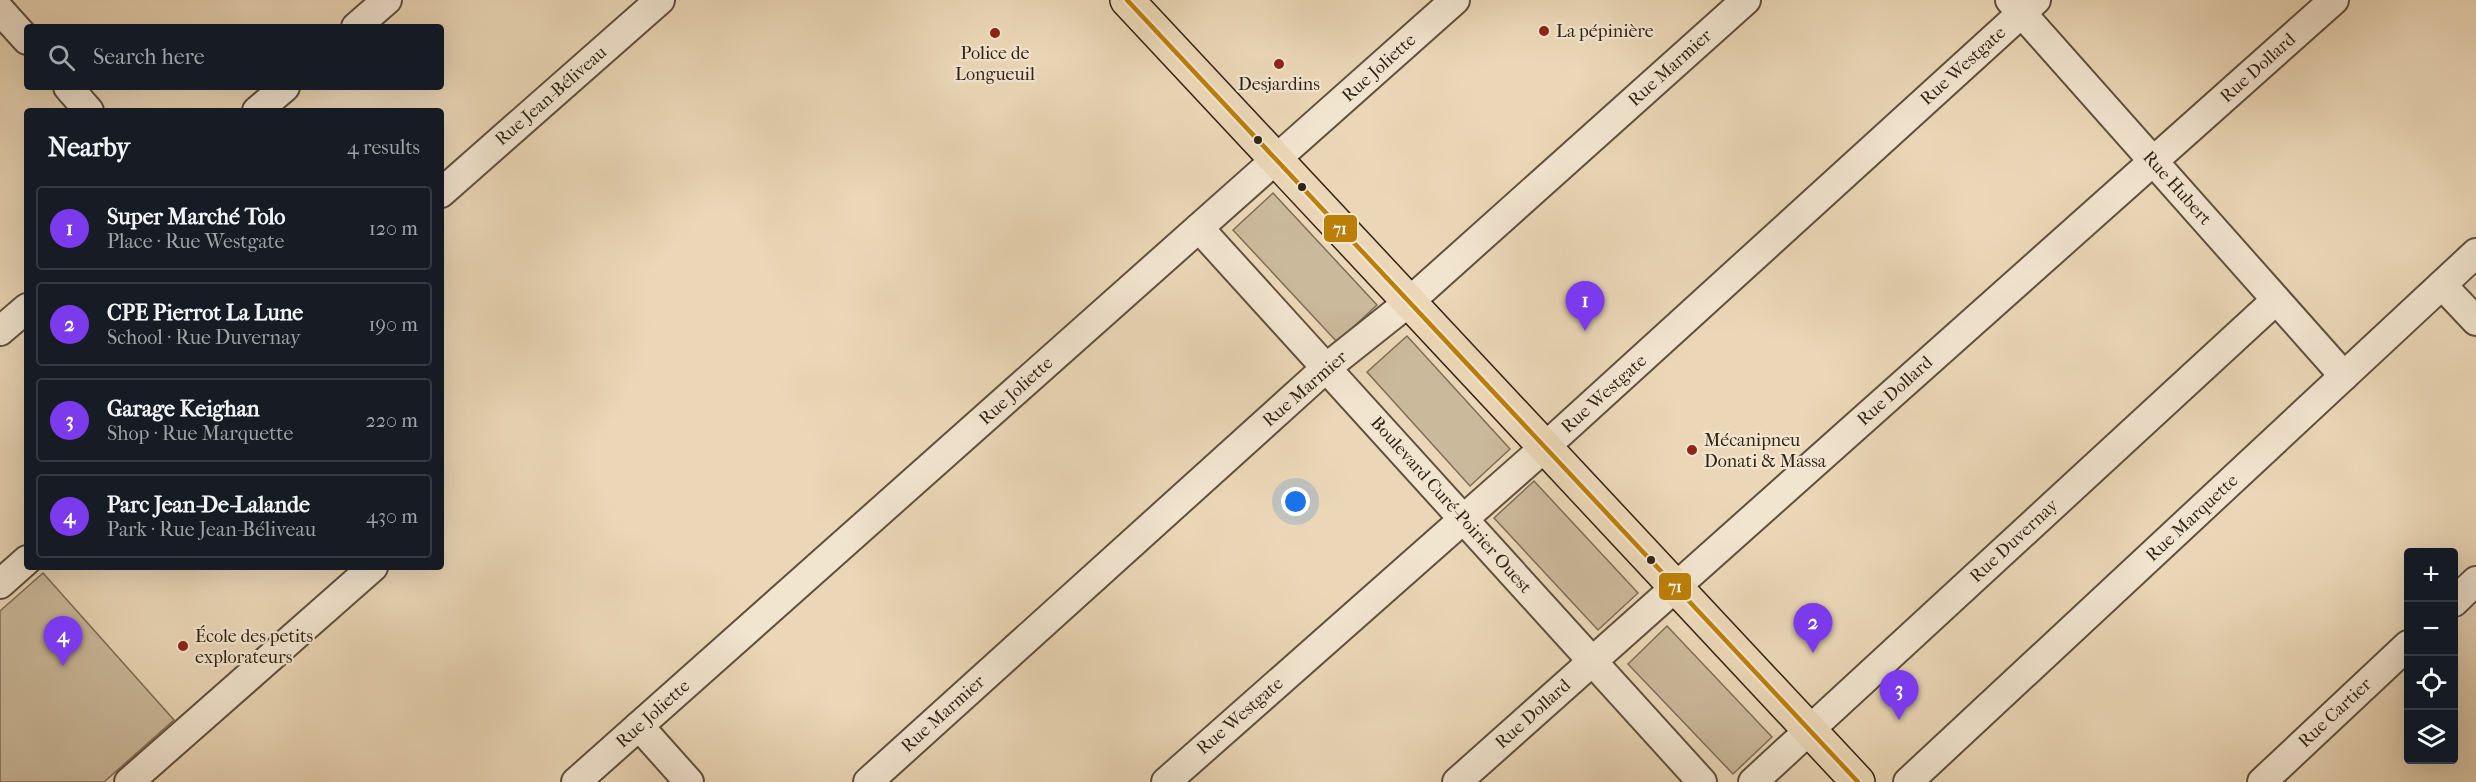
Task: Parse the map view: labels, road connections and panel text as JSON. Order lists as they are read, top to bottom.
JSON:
{
  "streets": {
    "street": [
      "Rue Westgate",
      "Rue Joliette",
      "Rue Marmier",
      "Rue Dollard",
      "Rue Jean-Béliveau",
      "Rue Hubert",
      "Boulevard Curé-Poirier Ouest",
      "Rue Marquette",
      "Rue Duvernay",
      "Rue Cartier"
    ]
  },
  "crossings": [
    ["Rue Westgate", "Rue Hubert"],
    ["Rue Westgate", "Boulevard Curé-Poirier Ouest"],
    ["Rue Joliette", "Boulevard Curé-Poirier Ouest"],
    ["Rue Marmier", "Boulevard Curé-Poirier Ouest"],
    ["Rue Dollard", "Rue Hubert"],
    ["Rue Dollard", "Boulevard Curé-Poirier Ouest"],
    ["Rue Hubert", "Rue Marquette"],
    ["Rue Hubert", "Rue Duvernay"]
  ],
  "places": [
    "La pépinière",
    "Police de Longueuil",
    "Desjardins",
    "Mécanipneu Donati & Massa",
    "École des petits explorateurs"
  ],
  "lines": ["transit line 71"],
  "page": {
    "search": "Search here",
    "heading": ["Nearby", "4 results"],
    "list": [
      {
        "mark": "1",
        "name": "Super Marché Tolo",
        "note": "Place · Rue Westgate",
        "value": "120 m"
      },
      {
        "mark": "2",
        "name": "CPE Pierrot La Lune",
        "note": "School · Rue Duvernay",
        "value": "190 m"
      },
      {
        "mark": "3",
        "name": "Garage Keighan",
        "note": "Shop · Rue Marquette",
        "value": "220 m"
      },
      {
        "mark": "4",
        "name": "Parc Jean-De-Lalande",
        "note": "Park · Rue Jean-Béliveau",
        "value": "430 m"
      }
    ],
    "pins": [
      "1",
      "2",
      "4",
      "3"
    ],
    "map_buttons": ["+", "−"]
  }
}
